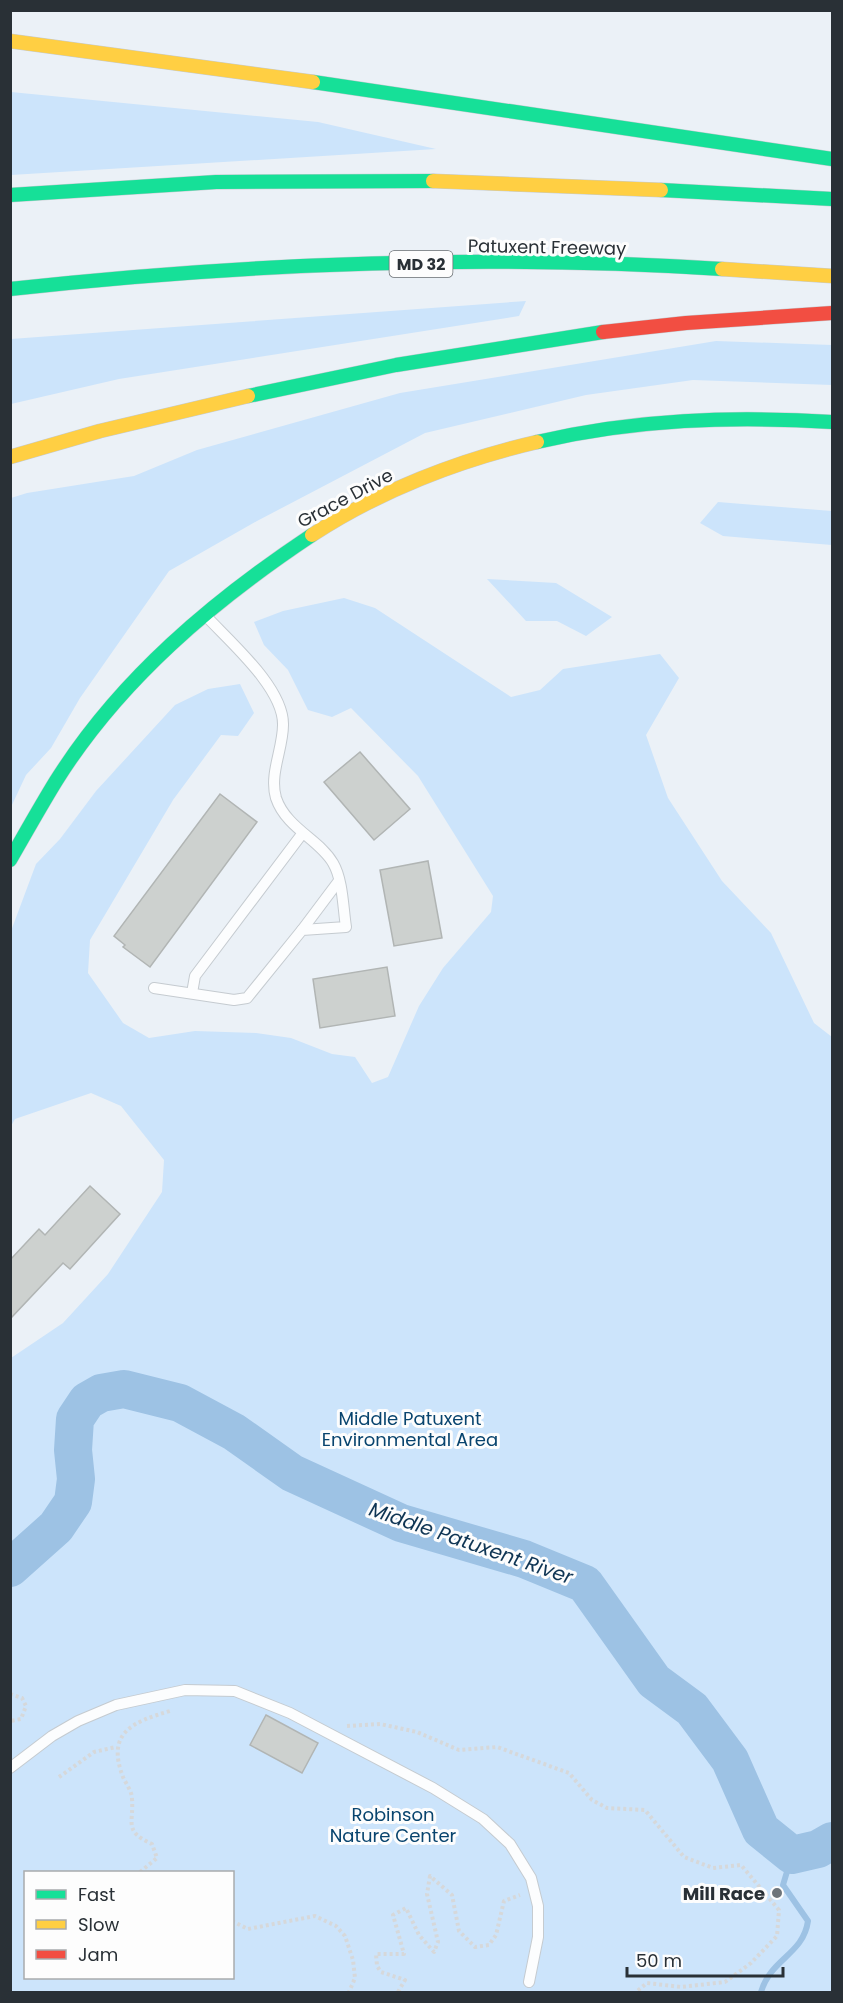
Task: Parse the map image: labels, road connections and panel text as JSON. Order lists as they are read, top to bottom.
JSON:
{
  "streets": {
    "main road": ["Patuxent Freeway", "MD 32", "Grace Drive"]
  },
  "water": ["Middle Patuxent River"],
  "parks": ["Middle Patuxent Environmental Area", "Robinson Nature Center"],
  "places": ["Mill Race"],
  "legend": ["Fast", "Slow", "Jam"],
  "scale_bar": "50 m"
}
